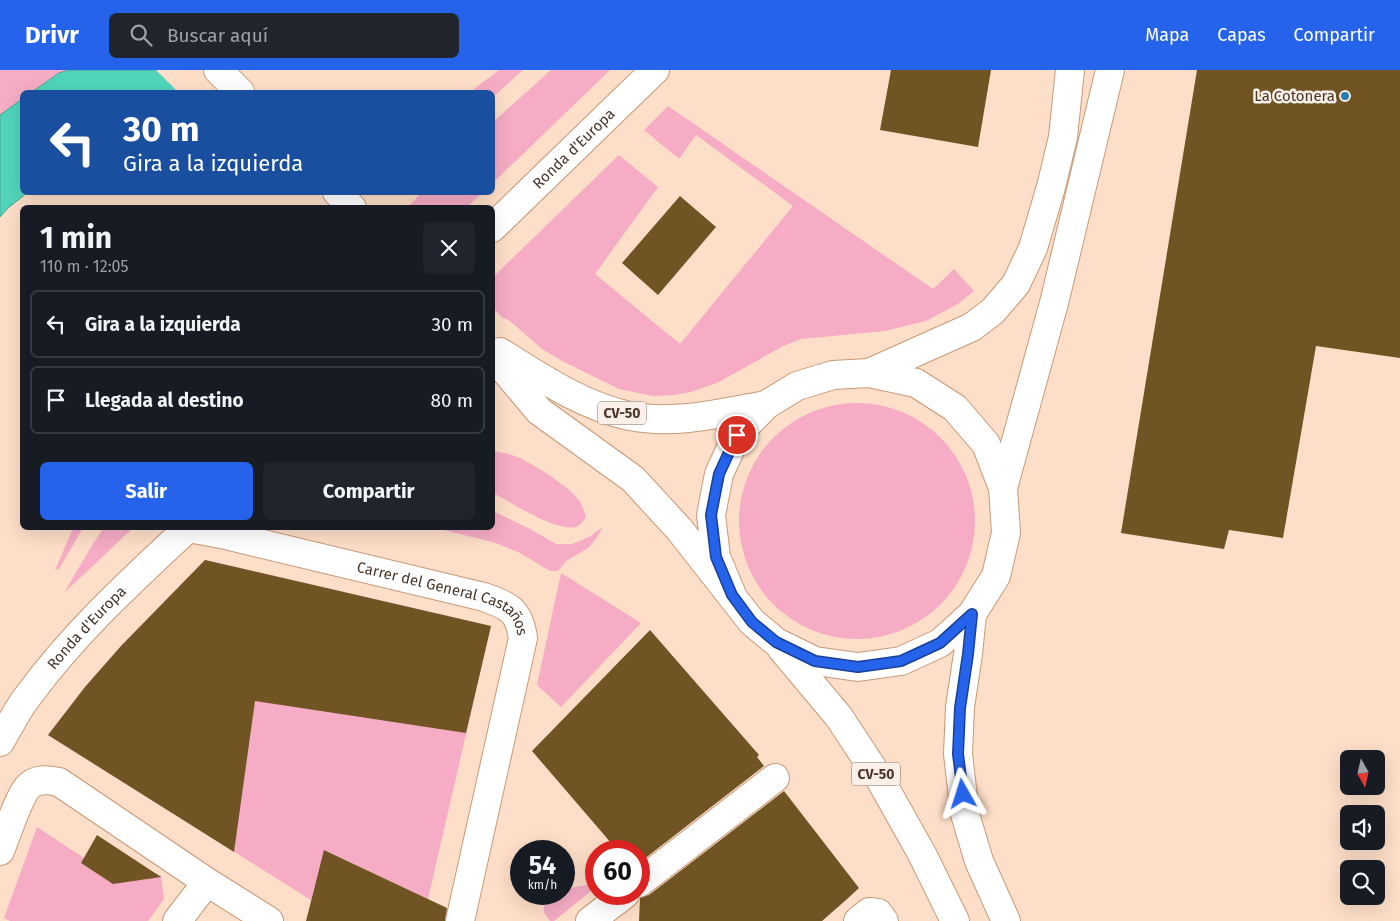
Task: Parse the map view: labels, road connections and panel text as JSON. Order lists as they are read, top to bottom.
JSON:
{
  "streets": {
    "main road": ["Ronda d'Europa", "CV-50", "Carrer del General Castaños"]
  },
  "places": ["La Cotonera"],
  "north": "bottom",
  "page": {
    "header": "Drivr",
    "search": "Buscar aquí",
    "nav": ["Mapa", "Capas", "Compartir"],
    "turn": ["30 m", "Gira a la izquierda"],
    "heading": ["1 min", "110 m · 12:05"],
    "list": [
      {
        "name": "Gira a la izquierda",
        "value": "30 m"
      },
      {
        "name": "Llegada al destino",
        "value": "80 m"
      }
    ],
    "buttons": ["Salir", "Compartir"],
    "speed": "54 km/h",
    "limit": "60"
  }
}
